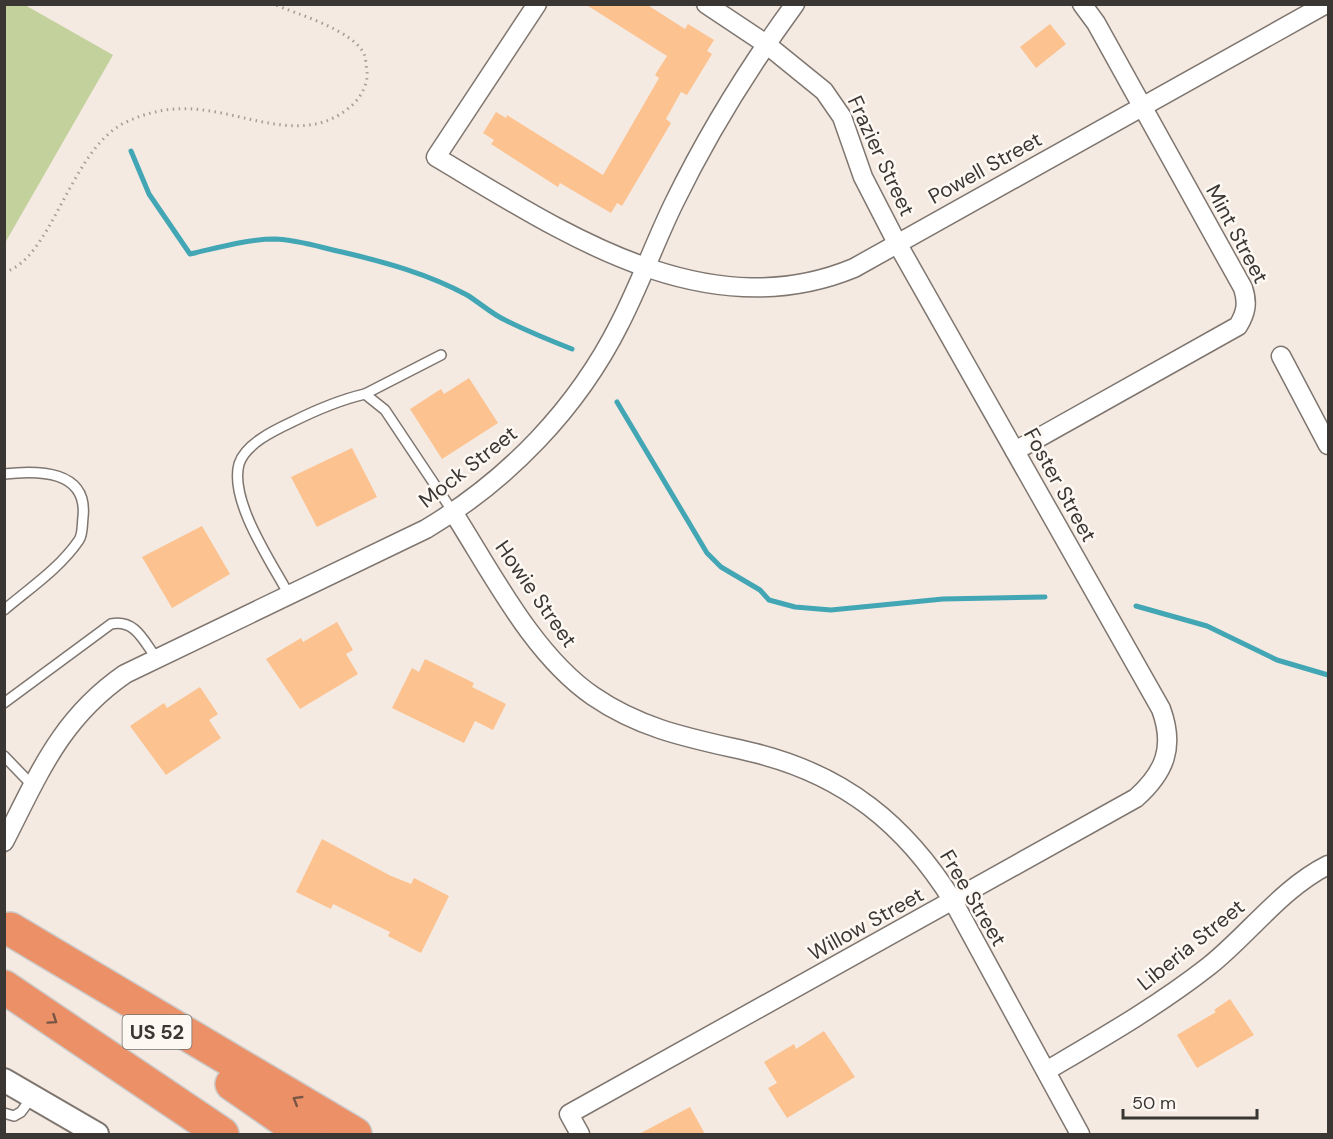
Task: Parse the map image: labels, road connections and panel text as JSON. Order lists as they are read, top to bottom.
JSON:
{
  "streets": {
    "highway": ["US 52"],
    "street": [
      "Frazier Street",
      "Powell Street",
      "Mint Street",
      "Mock Street",
      "Foster Street",
      "Howie Street",
      "Free Street",
      "Willow Street",
      "Liberia Street"
    ]
  },
  "crossings": [
    ["Frazier Street", "Powell Street"],
    ["Frazier Street", "Mock Street"],
    ["Frazier Street", "Foster Street"],
    ["Powell Street", "Mint Street"],
    ["Powell Street", "Mock Street"],
    ["Powell Street", "Foster Street"],
    ["Mint Street", "Foster Street"],
    ["Mock Street", "Howie Street"],
    ["Foster Street", "Willow Street"],
    ["Howie Street", "Free Street"],
    ["Free Street", "Willow Street"],
    ["Free Street", "Liberia Street"]
  ],
  "scale_bar": "50 m"
}
